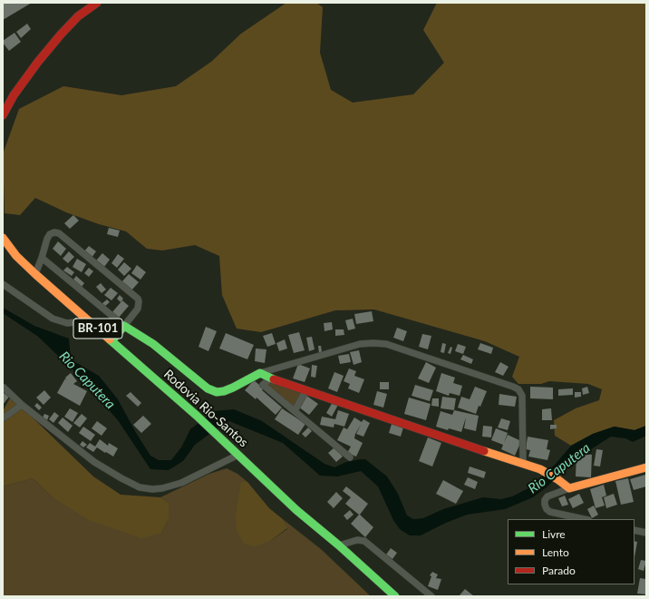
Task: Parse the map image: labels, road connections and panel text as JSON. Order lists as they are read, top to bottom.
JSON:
{
  "streets": {
    "main road": ["BR-101", "Rodovia Rio-Santos"]
  },
  "water": ["Rio Caputera"],
  "legend": ["Livre", "Lento", "Parado"]
}
